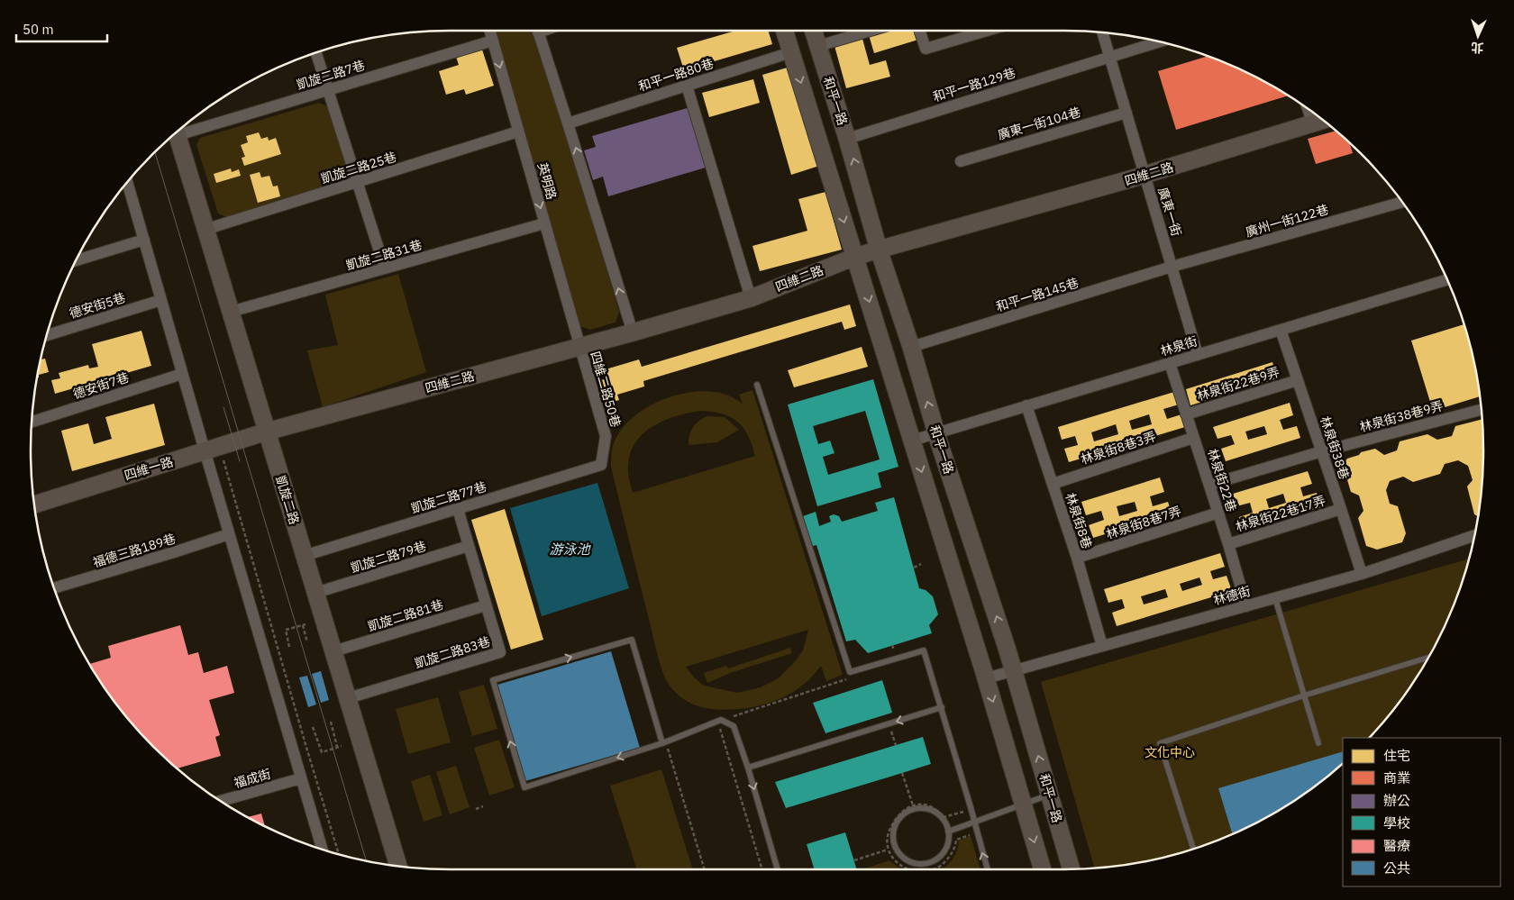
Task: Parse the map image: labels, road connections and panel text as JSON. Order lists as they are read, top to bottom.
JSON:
{
  "streets": {
    "street": [
      "凱旋二路7巷",
      "和平一路80巷",
      "和平一路129巷",
      "和平一路",
      "廣東一街104巷",
      "凱旋二路25巷",
      "四維二路",
      "英明路",
      "廣東一街",
      "廣州一街122巷",
      "凱旋二路31巷",
      "和平一路145巷",
      "德安街5巷",
      "林泉街",
      "林泉街22巷9弄",
      "德安街7巷",
      "四維二路50巷",
      "林泉街38巷9弄",
      "林泉街8巷3弄",
      "林泉街38巷",
      "四維一路",
      "林泉街22巷",
      "凱旋二路77巷",
      "凱旋二路",
      "林泉街22巷17弄",
      "林泉街8巷",
      "林泉街8巷7弄",
      "福德三路189巷",
      "凱旋二路79巷",
      "林德街",
      "凱旋二路81巷",
      "凱旋二路83巷",
      "福成街"
    ]
  },
  "crossings": [
    ["凱旋二路7巷", "英明路"],
    ["凱旋二路7巷", "凱旋二路"],
    ["和平一路80巷", "和平一路"],
    ["和平一路129巷", "和平一路"],
    ["和平一路129巷", "廣東一街"],
    ["和平一路", "四維二路"],
    ["和平一路", "和平一路145巷"],
    ["和平一路", "林泉街"],
    ["和平一路", "林德街"],
    ["廣東一街104巷", "廣東一街"],
    ["凱旋二路25巷", "英明路"],
    ["凱旋二路25巷", "凱旋二路"],
    ["四維二路", "英明路"],
    ["四維二路", "廣東一街"],
    ["四維二路", "四維二路50巷"],
    ["四維二路", "四維一路"],
    ["四維二路", "凱旋二路"],
    ["英明路", "凱旋二路31巷"],
    ["英明路", "四維二路50巷"],
    ["廣東一街", "廣州一街122巷"],
    ["廣東一街", "和平一路145巷"],
    ["廣東一街", "林泉街"],
    ["廣州一街122巷", "和平一路145巷"],
    ["凱旋二路31巷", "凱旋二路"],
    ["林泉街", "林泉街38巷"],
    ["林泉街", "林泉街22巷"],
    ["林泉街", "林泉街8巷"],
    ["林泉街22巷9弄", "林泉街38巷"],
    ["林泉街22巷9弄", "林泉街22巷"],
    ["四維二路50巷", "凱旋二路77巷"],
    ["林泉街38巷9弄", "林泉街38巷"],
    ["林泉街38巷9弄", "林泉街22巷"],
    ["林泉街8巷3弄", "林泉街22巷"],
    ["林泉街8巷3弄", "林泉街8巷"],
    ["林泉街38巷", "林泉街22巷17弄"],
    ["林泉街38巷", "林德街"],
    ["四維一路", "凱旋二路"],
    ["林泉街22巷", "林泉街22巷17弄"],
    ["林泉街22巷", "林泉街8巷7弄"],
    ["林泉街22巷", "林德街"],
    ["凱旋二路77巷", "凱旋二路"],
    ["凱旋二路77巷", "凱旋二路83巷"],
    ["凱旋二路", "凱旋二路79巷"],
    ["凱旋二路", "凱旋二路81巷"],
    ["凱旋二路", "凱旋二路83巷"],
    ["林泉街8巷", "林泉街8巷7弄"],
    ["林泉街8巷", "林德街"],
    ["凱旋二路79巷", "凱旋二路83巷"],
    ["凱旋二路81巷", "凱旋二路83巷"]
  ],
  "water": ["游泳池"],
  "parks": ["文化中心"],
  "legend": [
    "住宅",
    "商業",
    "辦公",
    "學校",
    "醫療",
    "公共"
  ],
  "scale_bar": "50 m",
  "north": "bottom"
}
